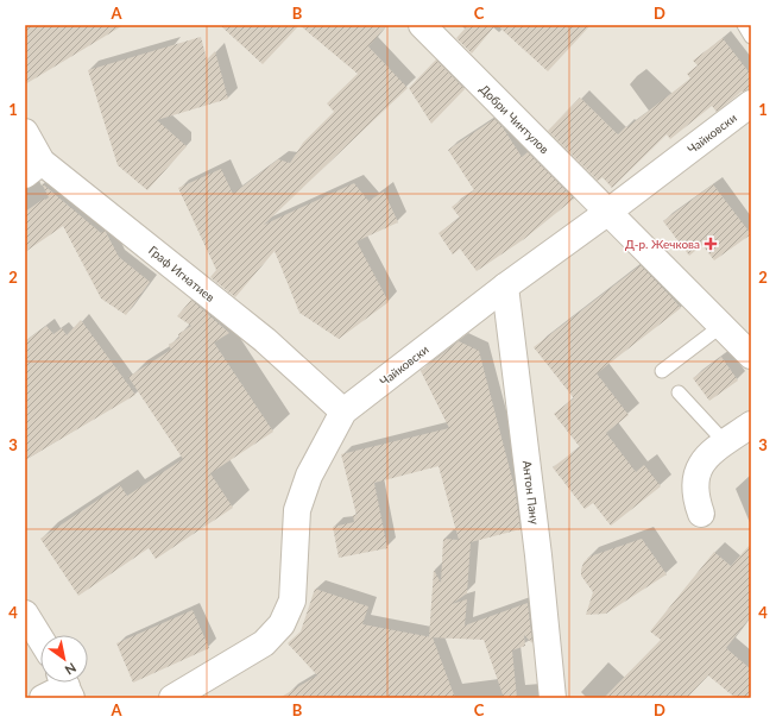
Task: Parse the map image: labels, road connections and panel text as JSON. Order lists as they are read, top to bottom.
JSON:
{
  "streets": {
    "street": [
      "Добри Чинтулов",
      "Чайковски",
      "Граф Игнатиев",
      "Антон Пану"
    ]
  },
  "crossings": [
    ["Добри Чинтулов", "Чайковски"],
    ["Чайковски", "Граф Игнатиев"],
    ["Чайковски", "Антон Пану"]
  ],
  "places": {
    "health": ["Д-р. Жечкова"]
  },
  "north": "bottom right",
  "grid": {
    "columns": [
      "A",
      "B",
      "C",
      "D"
    ],
    "rows": [
      "1",
      "2",
      "3",
      "4"
    ]
  }
}
